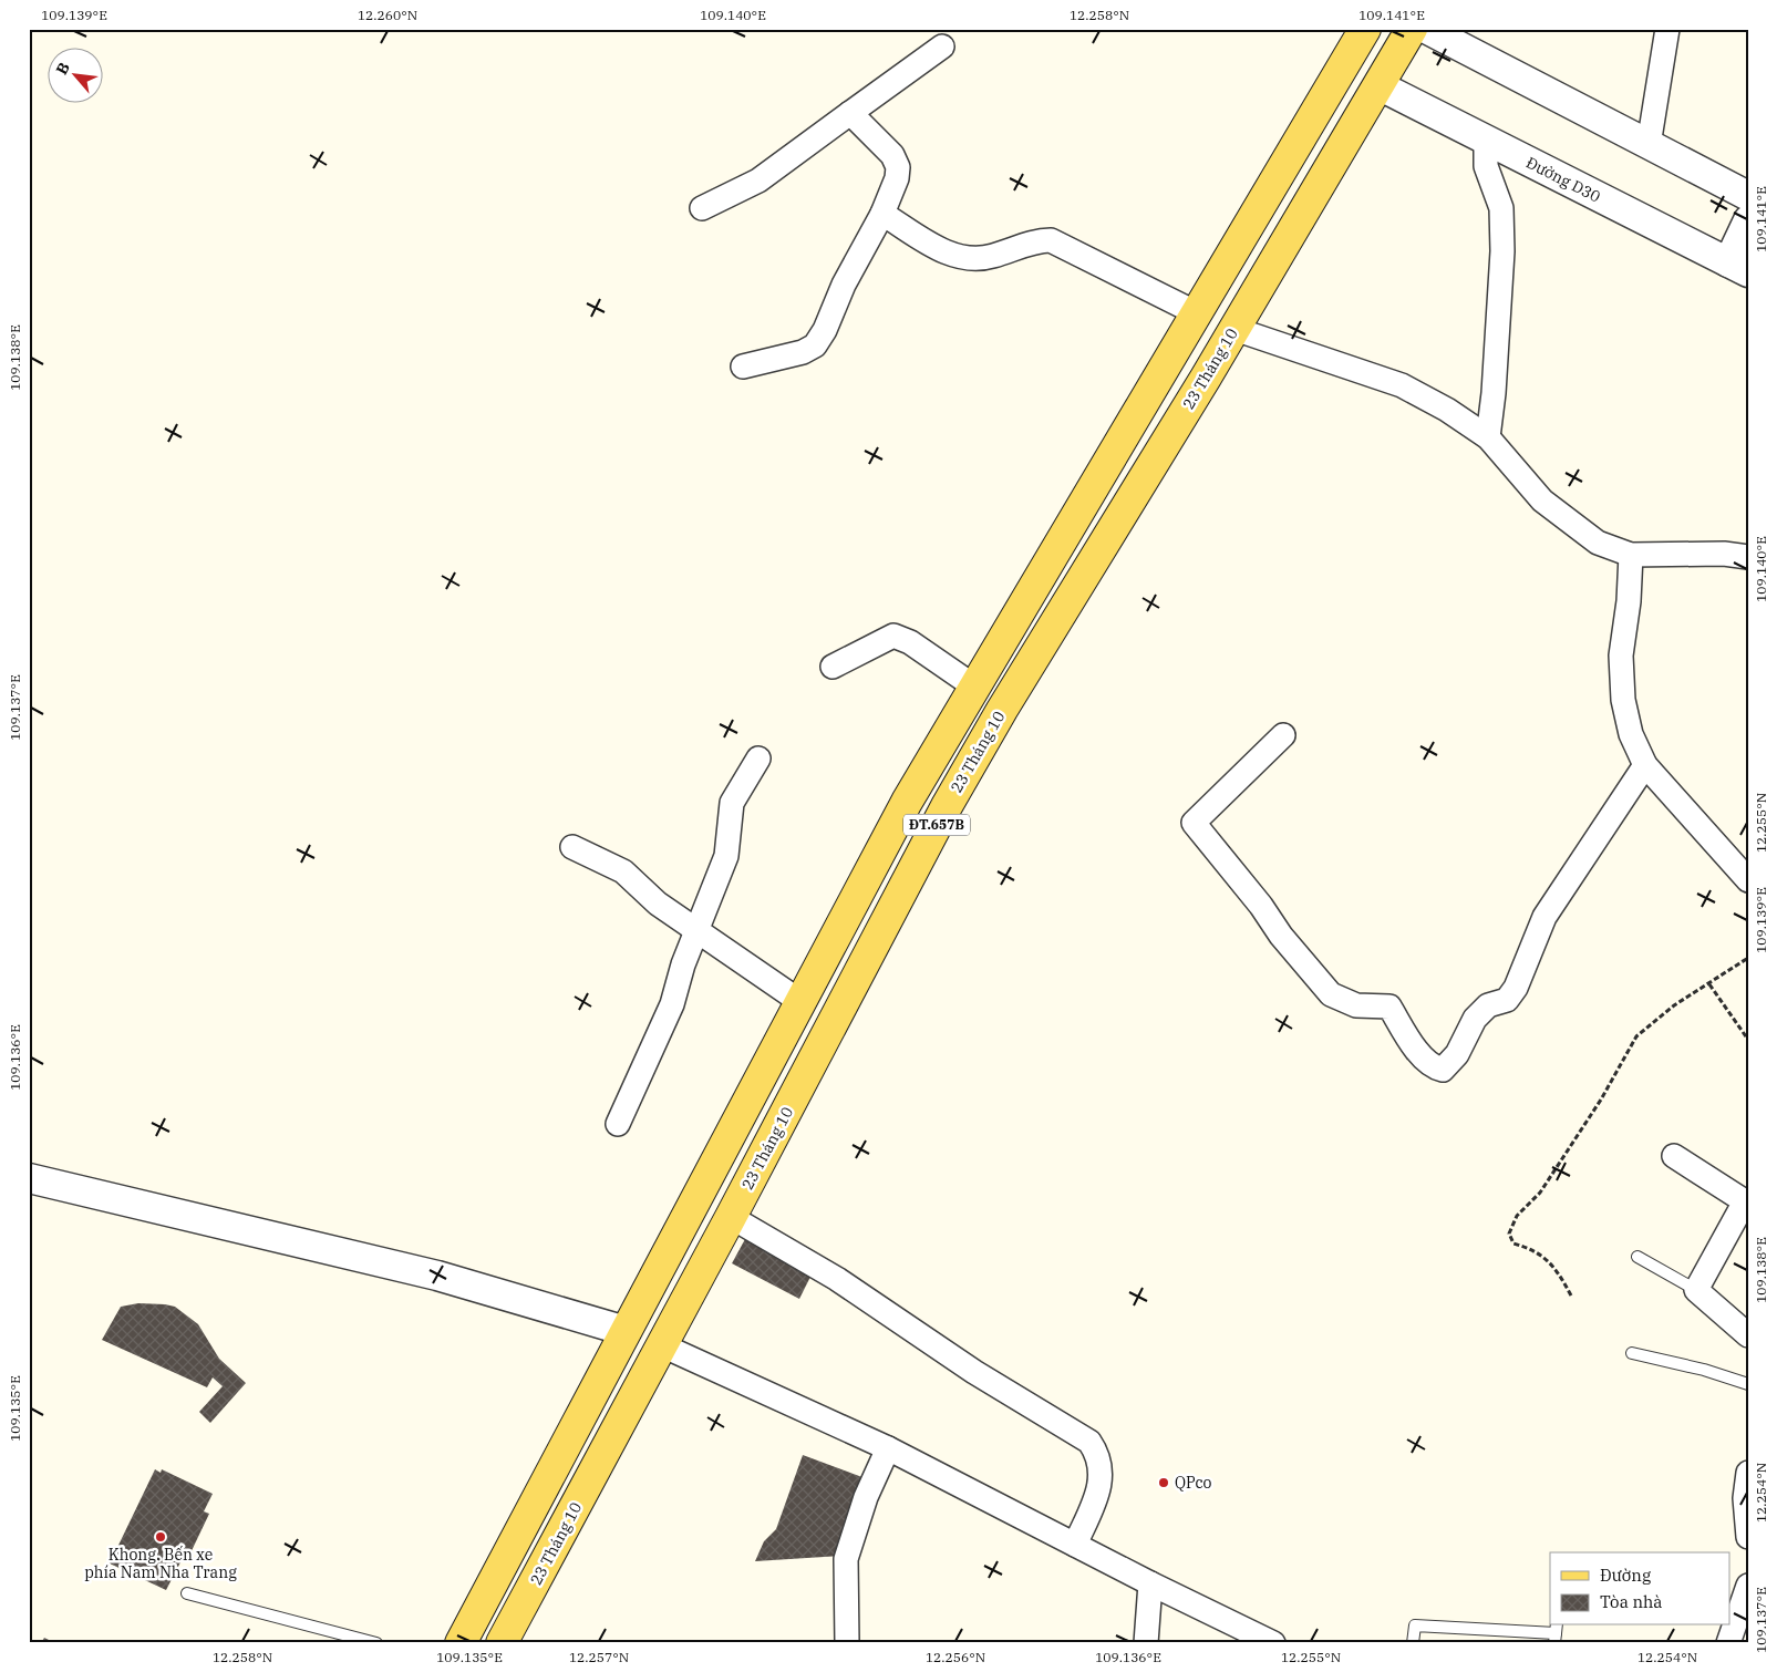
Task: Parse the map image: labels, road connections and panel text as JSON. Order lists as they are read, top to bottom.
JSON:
{
  "streets": {
    "main road": ["23 Tháng 10", "ĐT.657B"],
    "street": ["Đường D30"]
  },
  "crossings": [
    ["Đường D30", "23 Tháng 10"]
  ],
  "places": ["QPco", "Khong. Bến xe phía Nam Nha Trang"],
  "legend": ["Đường", "Tòa nhà"],
  "north": "top left",
  "coordinates": [
    "109.139°E",
    "12.260°N",
    "109.140°E",
    "12.258°N",
    "109.141°E",
    "109.138°E",
    "109.137°E",
    "12.255°N",
    "109.136°E",
    "109.135°E",
    "12.254°N",
    "12.257°N",
    "12.256°N"
  ]
}
